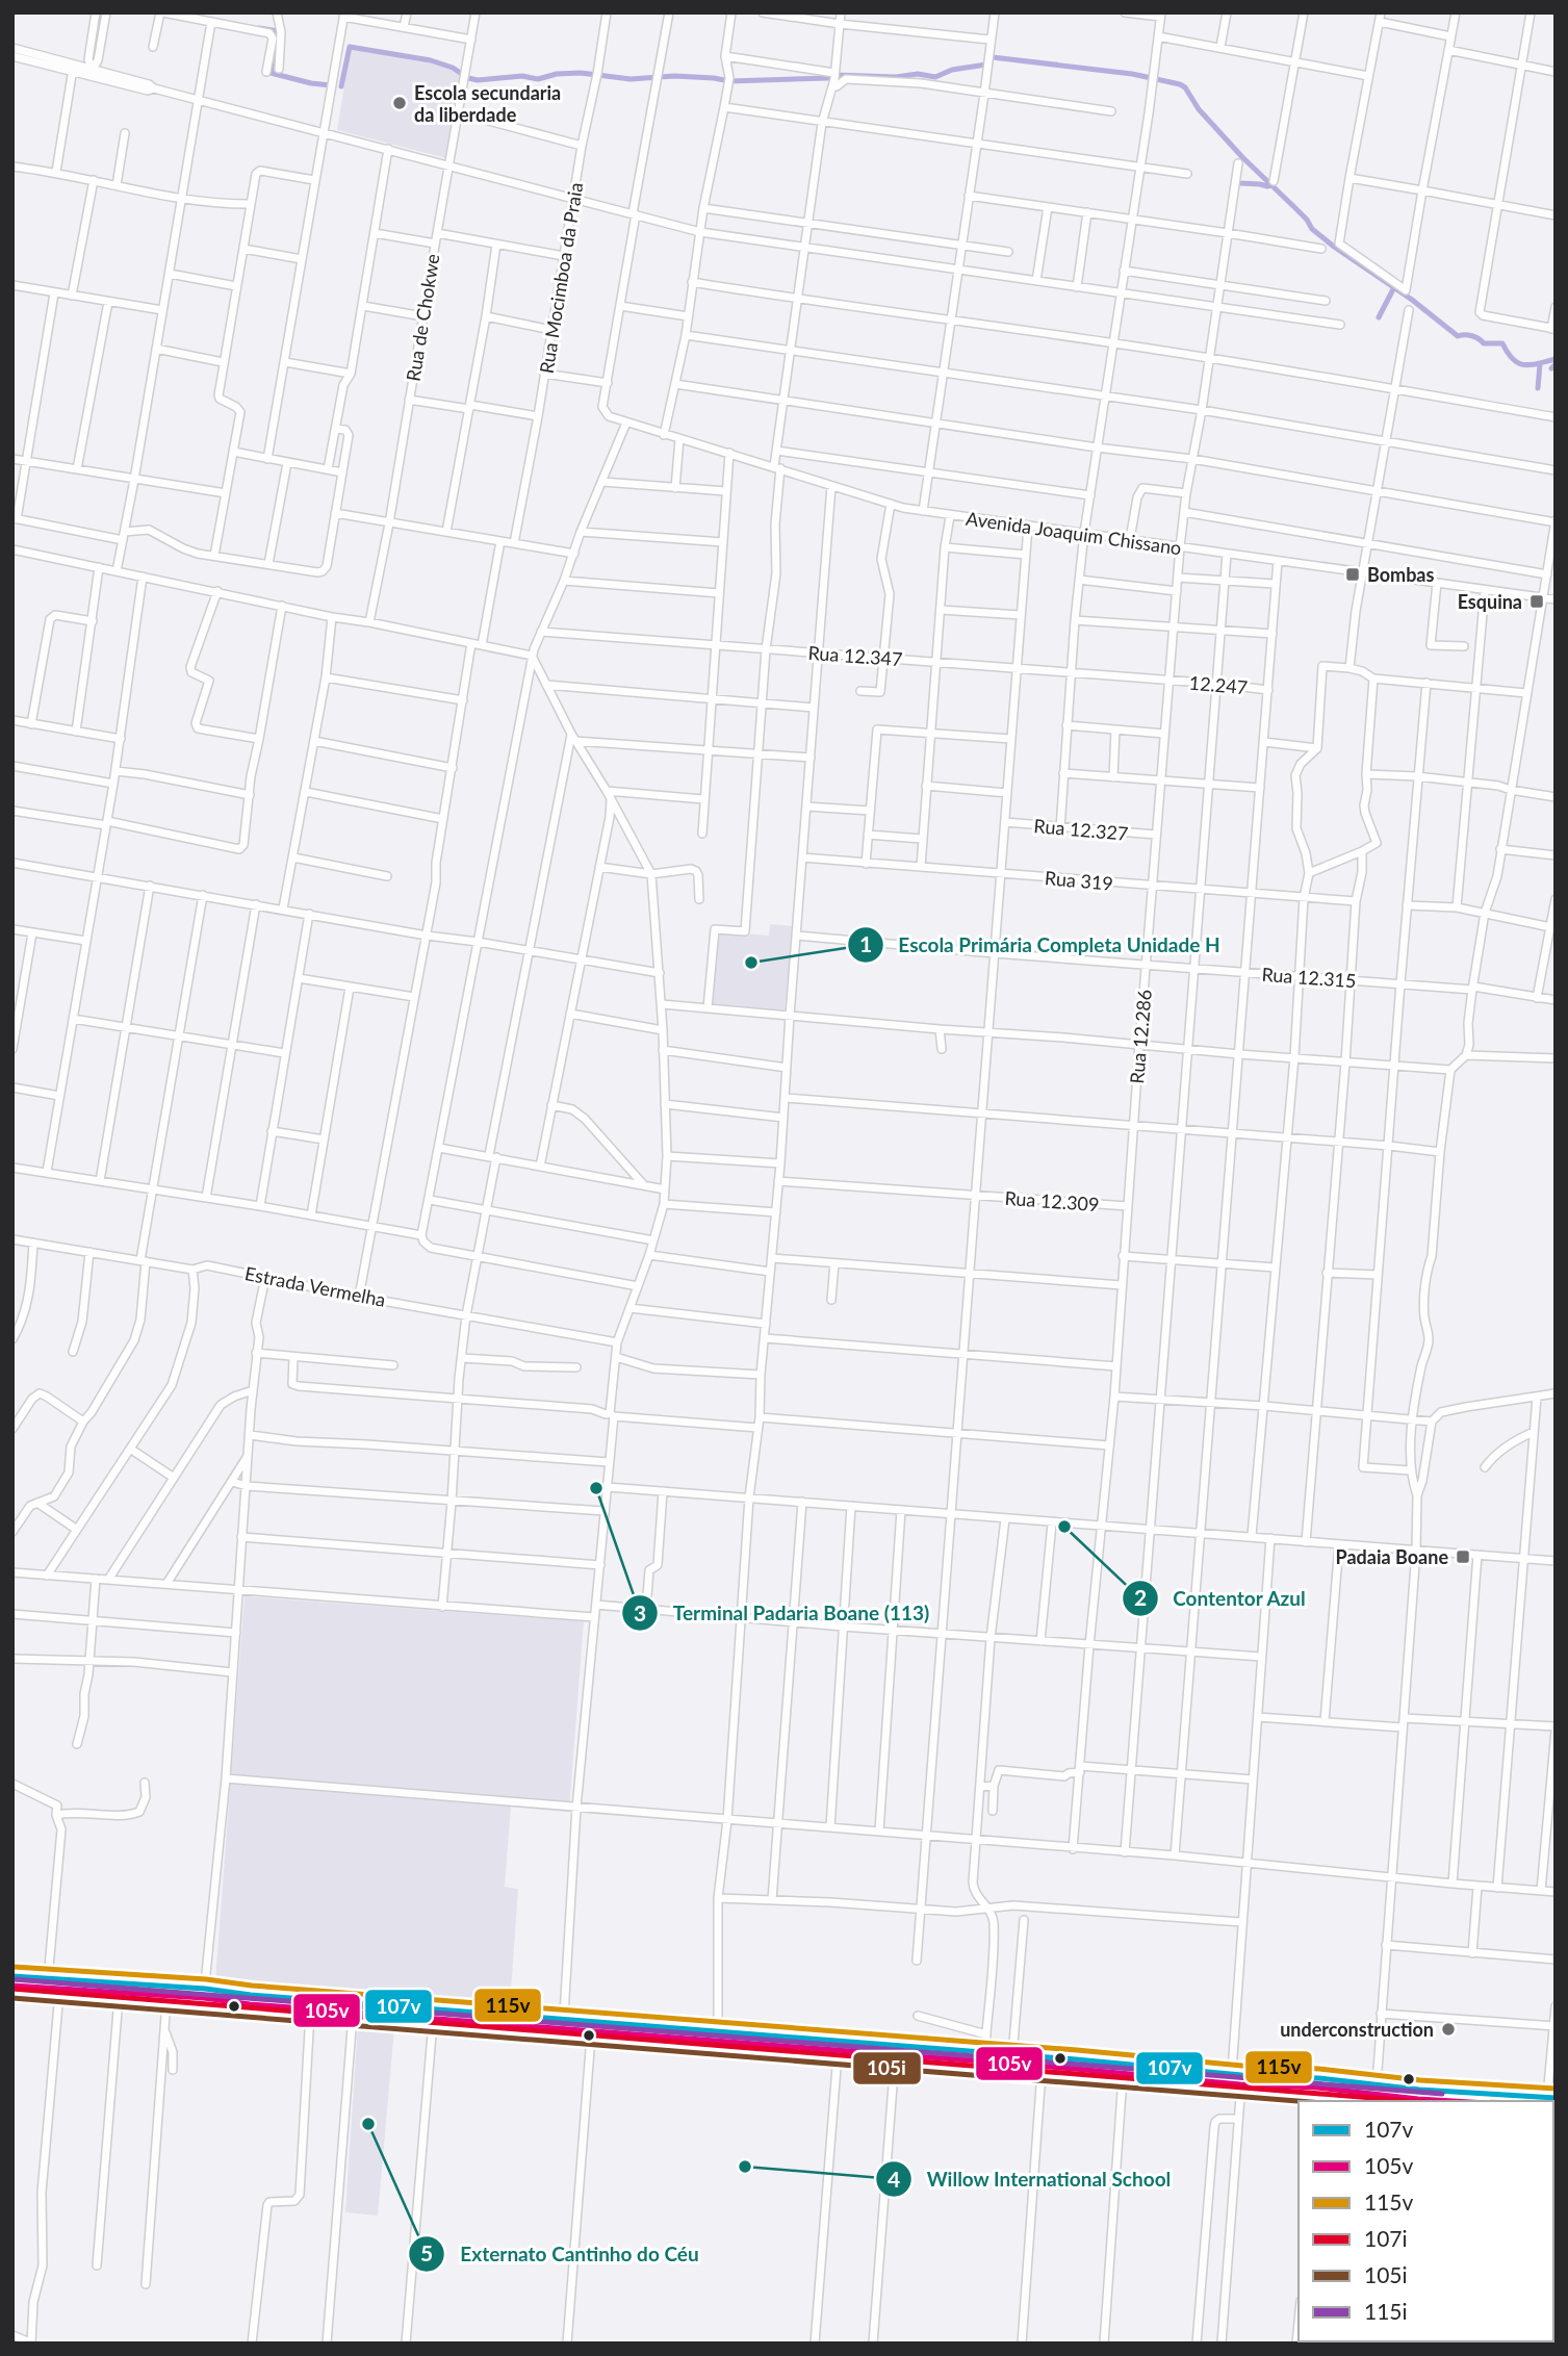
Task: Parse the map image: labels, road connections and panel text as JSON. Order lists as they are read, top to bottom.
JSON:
{
  "streets": {
    "street": [
      "Rua Mocimboa da Praia",
      "Rua de Chokwe",
      "Avenida Joaquim Chissano",
      "Rua 12.347",
      "12.247",
      "Rua 12.327",
      "Rua 319",
      "Rua 12.315",
      "Rua 12.286",
      "Rua 12.309",
      "Estrada Vermelha"
    ]
  },
  "crossings": [
    ["Avenida Joaquim Chissano", "Rua 12.286"],
    ["Rua 12.347", "12.247"],
    ["Rua 12.347", "Rua 12.286"],
    ["12.247", "Rua 12.286"],
    ["Rua 12.327", "Rua 12.286"],
    ["Rua 319", "Rua 12.286"],
    ["Rua 12.315", "Rua 12.286"],
    ["Rua 12.286", "Rua 12.309"]
  ],
  "places": {
    "other": [
      "Escola secundaria da liberdade",
      "Escola Primária Completa Unidade H",
      "Terminal Padaria Boane (113)",
      "Contentor Azul",
      "underconstruction",
      "Externato Cantinho do Céu",
      "Willow International School"
    ],
    "transit": ["Bombas", "Esquina", "Padaia Boane"]
  },
  "lines": [
    "transit line 115v",
    "transit line 107v",
    "transit line 115i",
    "transit line 105v",
    "transit line 107i",
    "transit line 105i"
  ],
  "legend": [
    "107v",
    "105v",
    "115v",
    "107i",
    "105i",
    "115i"
  ]
}
